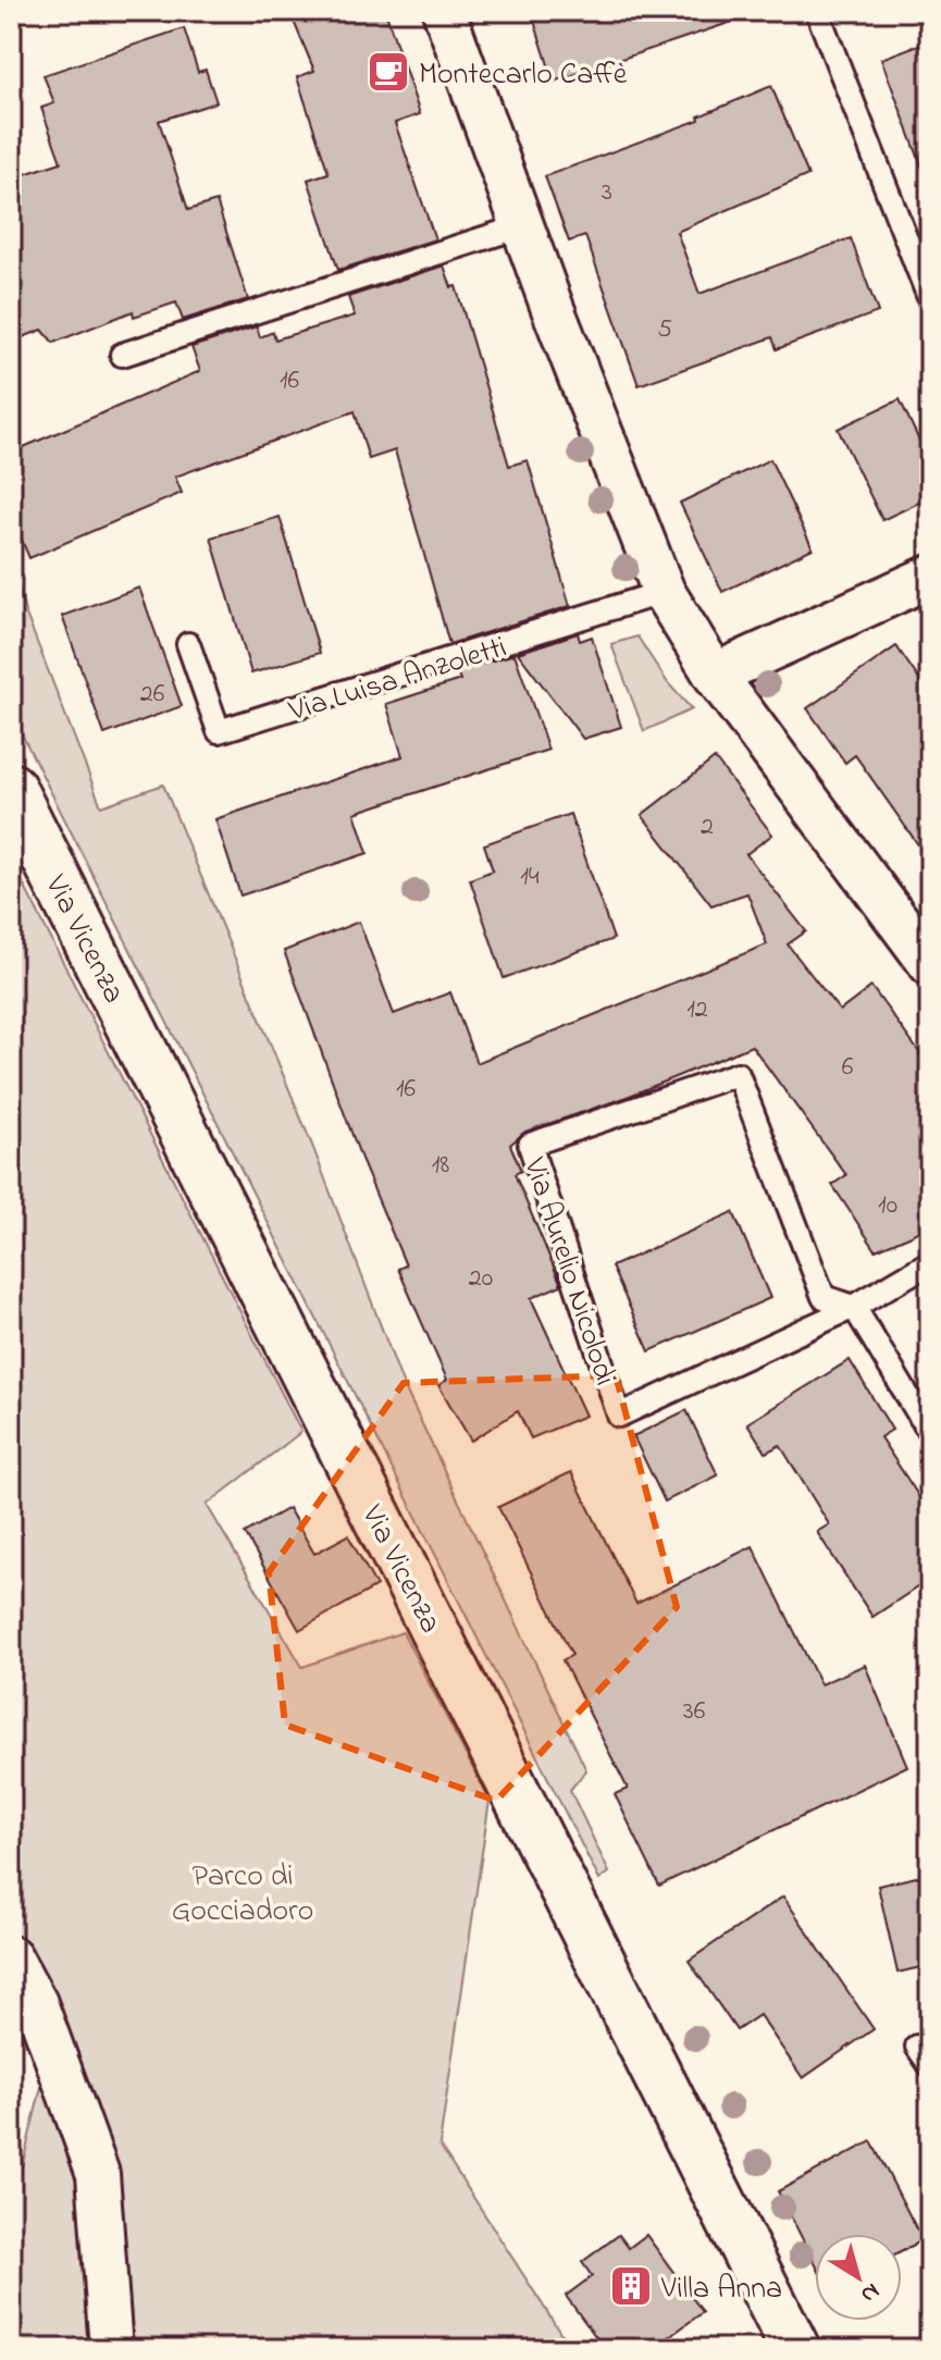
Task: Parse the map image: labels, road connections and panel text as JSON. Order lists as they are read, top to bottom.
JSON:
{
  "streets": {
    "main road": ["Via Vicenza"],
    "lane": ["Via Luisa Anzoletti", "Via Aurelio Nicolodi"]
  },
  "parks": ["Parco di Gocciadoro"],
  "places": {
    "cafe": ["Montecarlo Caffè"],
    "building": ["Villa Anna"]
  },
  "house_numbers": [
    "3",
    "5",
    "16",
    "26",
    "2",
    "14",
    "12",
    "6",
    "16",
    "18",
    "10",
    "20",
    "36"
  ],
  "north": "bottom right"
}
